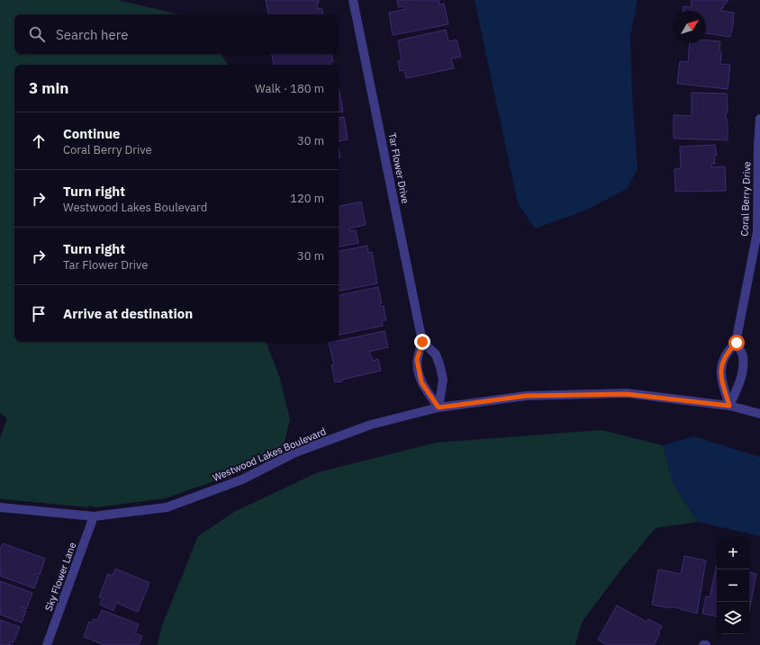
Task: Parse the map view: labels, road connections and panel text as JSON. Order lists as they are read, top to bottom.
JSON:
{
  "streets": {
    "street": [
      "Tar Flower Drive",
      "Coral Berry Drive",
      "Westwood Lakes Boulevard",
      "Sky Flower Lane"
    ]
  },
  "crossings": [
    ["Tar Flower Drive", "Westwood Lakes Boulevard"],
    ["Westwood Lakes Boulevard", "Sky Flower Lane"]
  ],
  "north": "top right",
  "page": {
    "search": "Search here",
    "heading": ["3 min", "Walk · 180 m"],
    "list": [
      ["Continue", "Coral Berry Drive", "30 m"],
      ["Turn right", "Westwood Lakes Boulevard", "120 m"],
      ["Turn right", "Tar Flower Drive", "30 m"],
      "Arrive at destination"
    ],
    "map_buttons": ["+", "−"]
  }
}
